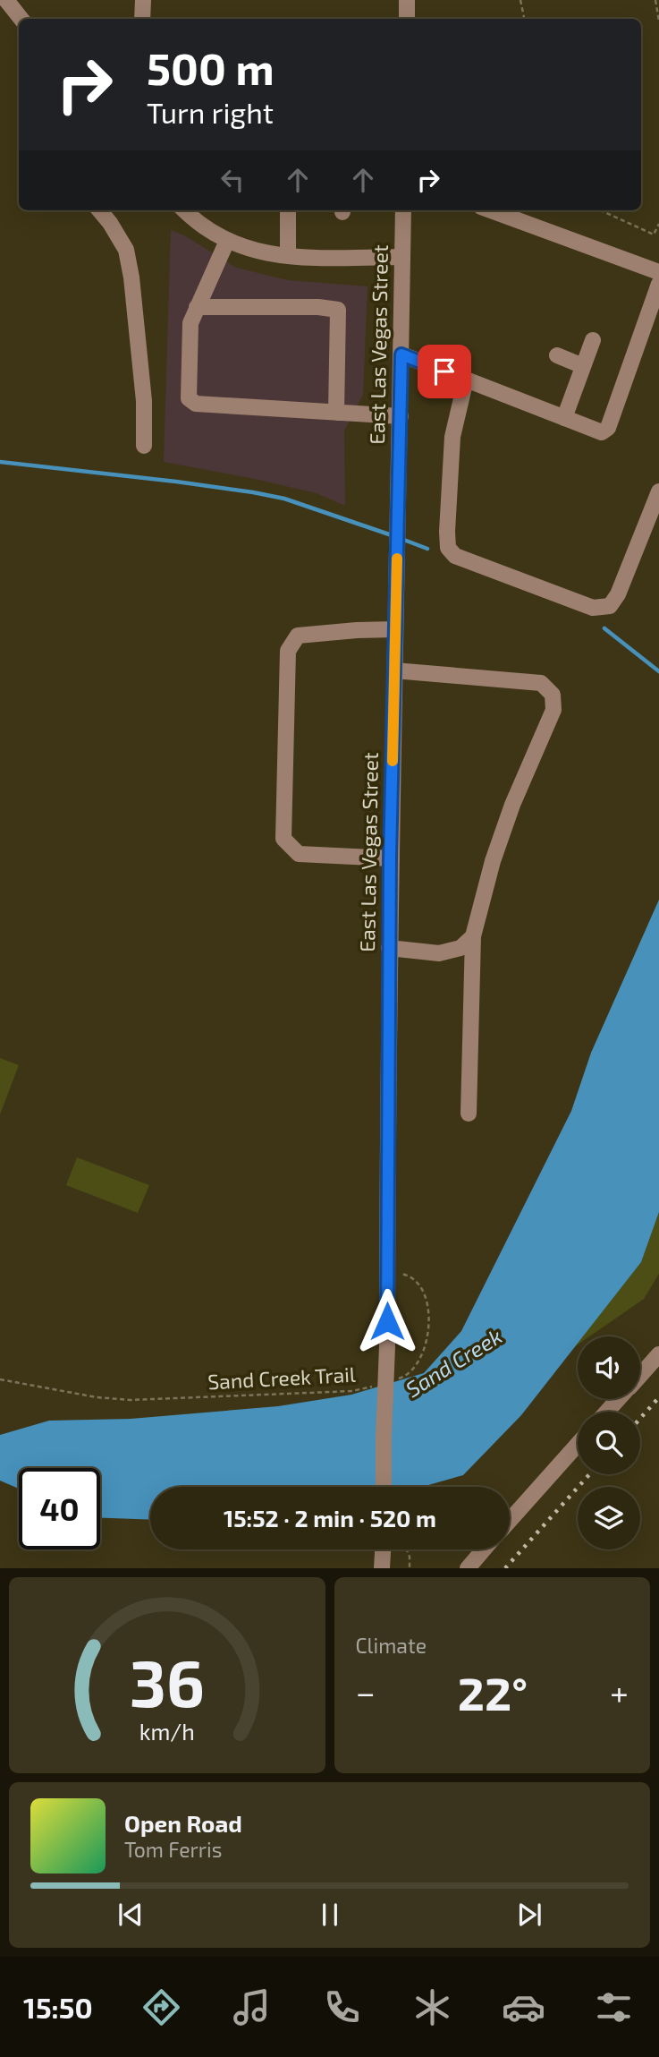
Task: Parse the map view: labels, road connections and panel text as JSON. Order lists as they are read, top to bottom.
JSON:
{
  "streets": {
    "street": ["East Las Vegas Street"],
    "path": ["Sand Creek Trail"]
  },
  "water": ["Sand Creek"],
  "page": {
    "turn": ["500 m", "Turn right"],
    "limit": "40",
    "trip": "15:52 · 2 min · 520 m",
    "tile": "Climate",
    "heat": ["−", "22°", "+"],
    "song": ["Open Road", "Tom Ferris"],
    "tabs": "15:50",
    "gauge": ["36", "km/h"]
  }
}
